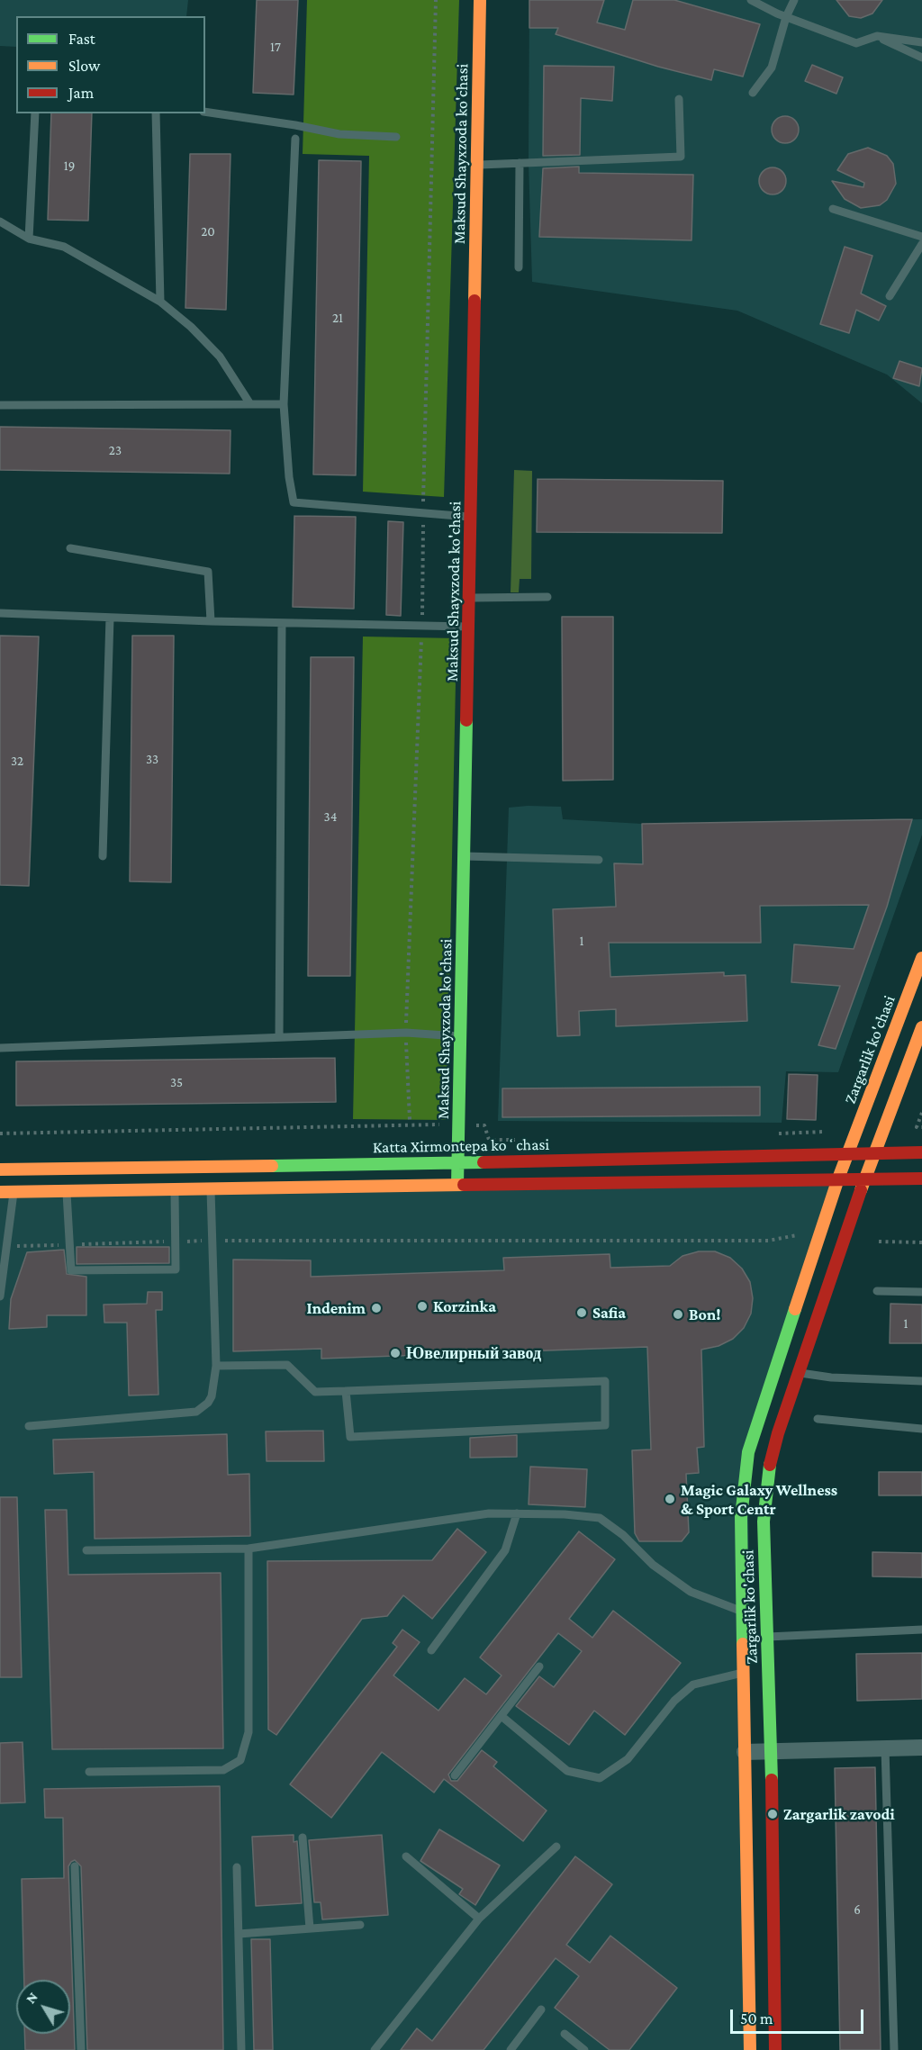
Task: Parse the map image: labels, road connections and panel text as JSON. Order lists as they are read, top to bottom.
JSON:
{
  "streets": {
    "main road": ["Maksud Shayxzoda ko'chasi", "Zargarlik ko'chasi", "Katta Xirmontepa koʻchasi"]
  },
  "crossings": [
    ["Maksud Shayxzoda ko'chasi", "Katta Xirmontepa koʻchasi"],
    ["Zargarlik ko'chasi", "Katta Xirmontepa koʻchasi"]
  ],
  "places": [
    "Korzinka",
    "Indenim",
    "Safia",
    "Bon!",
    "Ювелирный завод",
    "Magic Galaxy Wellness & Sport Centr",
    "Zargarlik zavodi"
  ],
  "house_numbers": [
    "17",
    "19",
    "20",
    "21",
    "23",
    "33",
    "32",
    "34",
    "1",
    "35",
    "1",
    "6"
  ],
  "legend": ["Fast", "Slow", "Jam"],
  "scale_bar": "50 m",
  "north": "top left"
}
